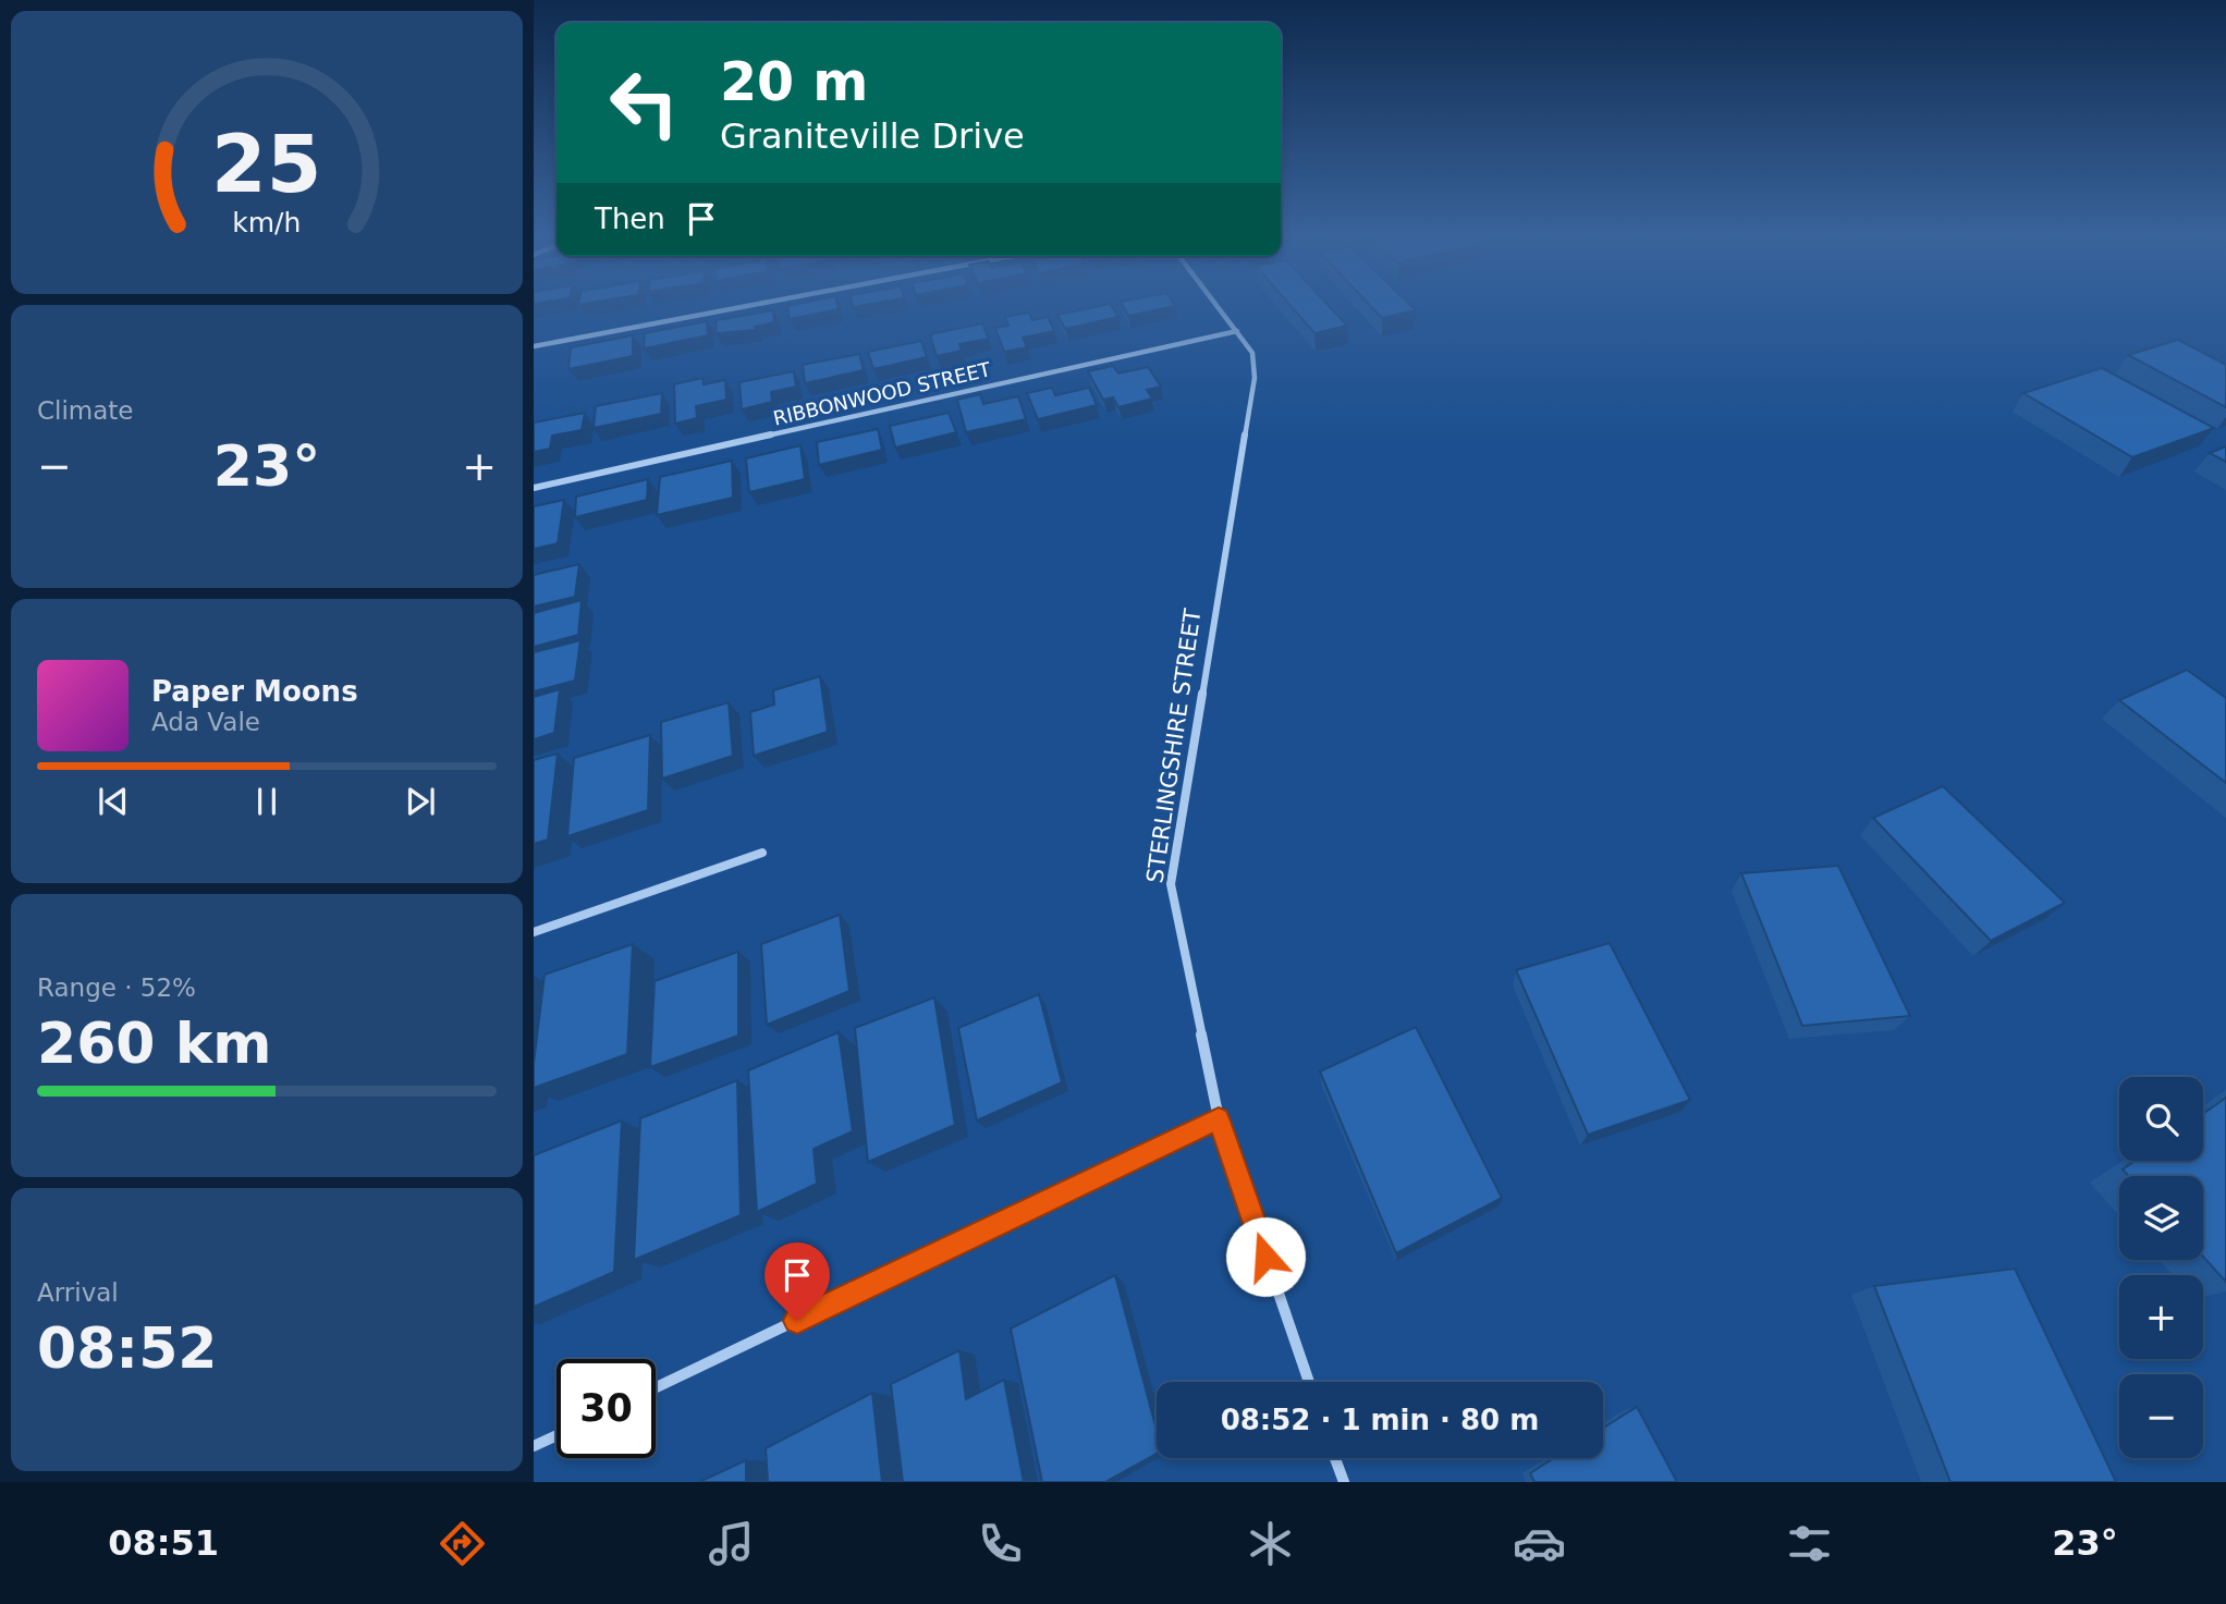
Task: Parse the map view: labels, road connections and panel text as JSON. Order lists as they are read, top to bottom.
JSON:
{
  "streets": {
    "street": ["RIBBONWOOD STREET", "STERLINGSHIRE STREET"]
  },
  "crossings": [
    ["RIBBONWOOD STREET", "STERLINGSHIRE STREET"]
  ],
  "page": {
    "turn": ["20 m", "Graniteville Drive"],
    "then": "Then",
    "tile": [
      "Climate",
      ["Range · 52%", "260 km"],
      ["Arrival", "08:52"]
    ],
    "heat": ["−", "23°", "+"],
    "song": ["Paper Moons", "Ada Vale"],
    "map_buttons": ["+", "−"],
    "limit": "30",
    "trip": "08:52 · 1 min · 80 m",
    "tabs": ["08:51", "23°"],
    "gauge": ["25", "km/h"]
  }
}
